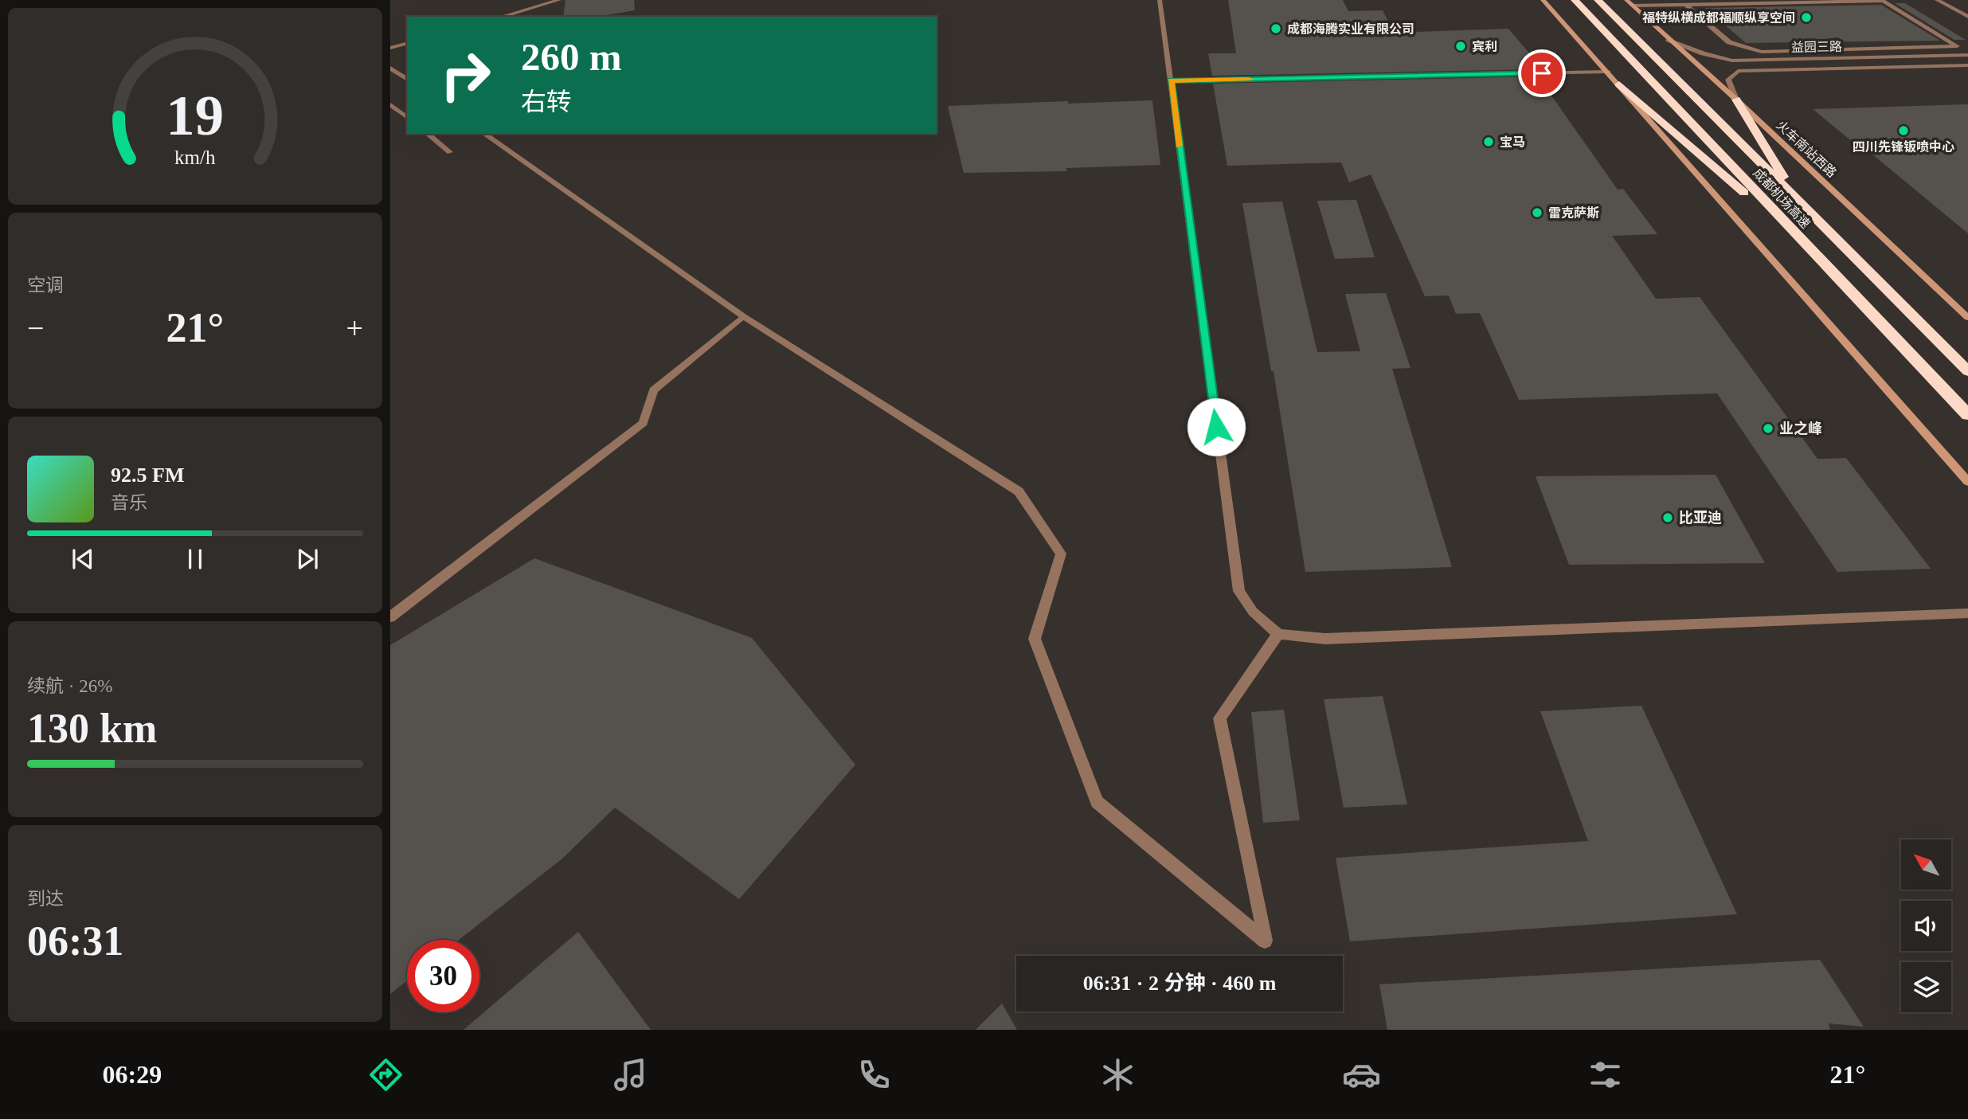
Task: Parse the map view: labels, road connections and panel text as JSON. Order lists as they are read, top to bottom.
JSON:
{
  "streets": {
    "highway": ["成都机场高速"],
    "main road": ["火车南站西路"],
    "street": ["益园三路"]
  },
  "crossings": [
    ["益园三路", "火车南站西路"]
  ],
  "places": [
    "福特纵横成都福顺纵享空间",
    "成都海腾实业有限公司",
    "宾利",
    "四川先锋钣喷中心",
    "宝马",
    "雷克萨斯",
    "业之峰",
    "比亚迪"
  ],
  "north": "top left",
  "page": {
    "turn": ["260 m", "右转"],
    "tile": [
      "空调",
      ["续航 · 26%", "130 km"],
      ["到达", "06:31"]
    ],
    "heat": ["−", "21°", "+"],
    "song": ["92.5 FM", "音乐"],
    "limit": "30",
    "trip": "06:31 · 2 分钟 · 460 m",
    "tabs": ["06:29", "21°"],
    "gauge": ["19", "km/h"]
  }
}
